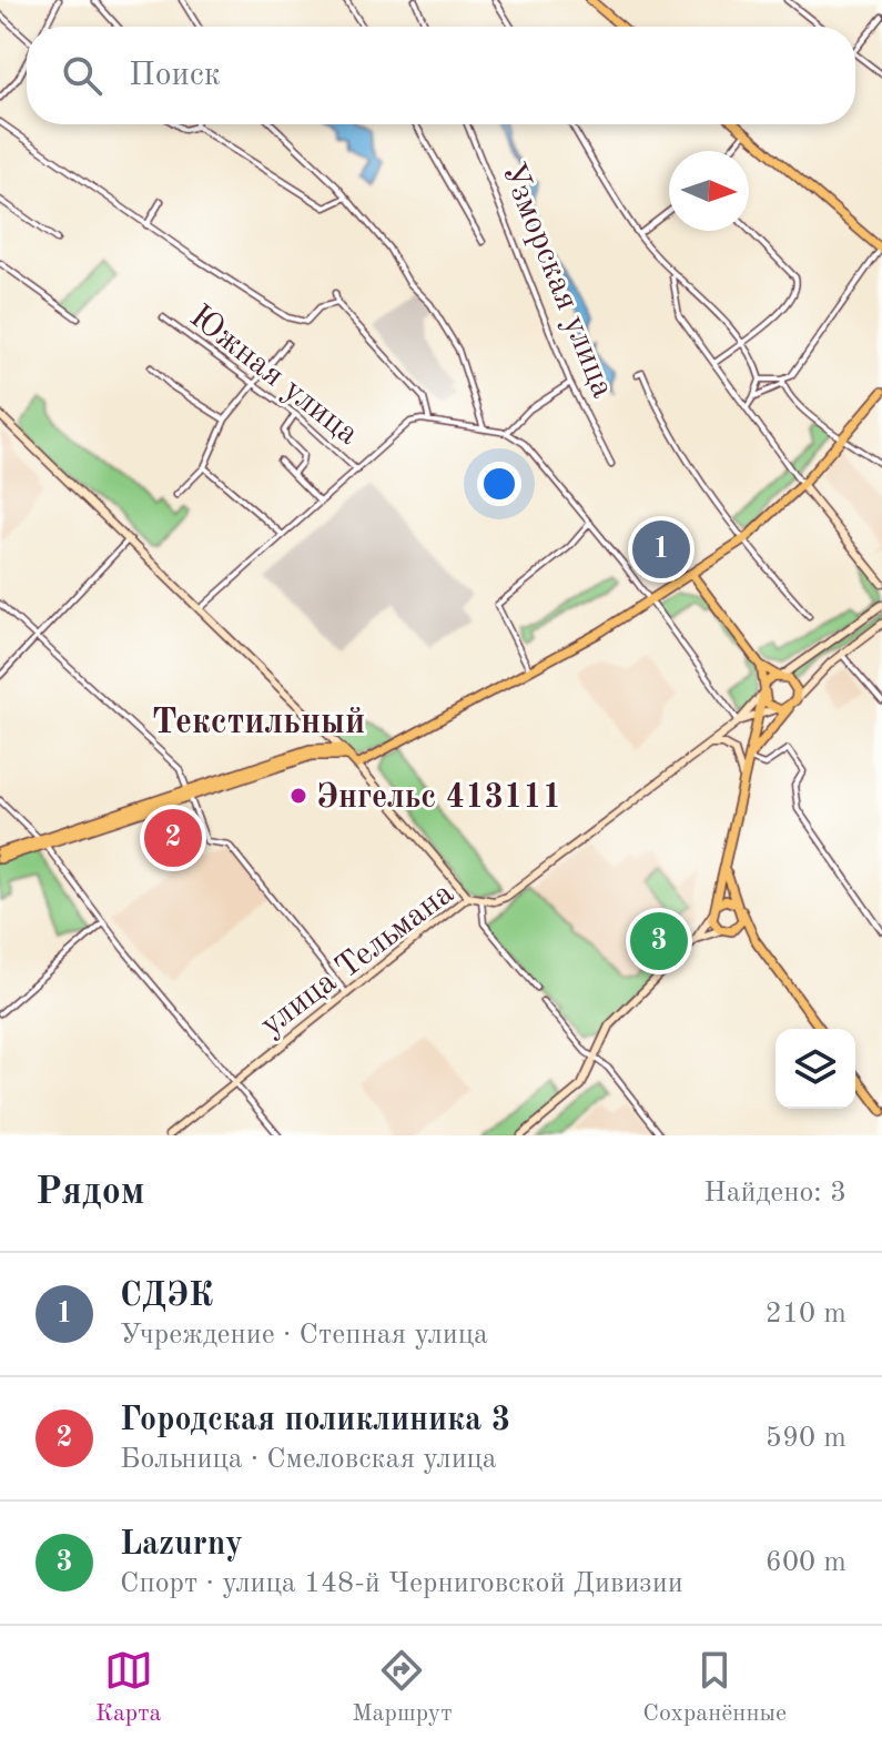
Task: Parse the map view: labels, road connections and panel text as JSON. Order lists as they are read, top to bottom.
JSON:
{
  "streets": {
    "main road": ["улица Тельмана"],
    "street": ["Узморская улица", "Южная улица"]
  },
  "districts": ["Текстильный"],
  "places": ["Энгельс 413111"],
  "north": "right",
  "page": {
    "search": "Поиск",
    "pins": ["1", "2", "3"],
    "heading": ["Рядом", "Найдено: 3"],
    "list": [
      {
        "mark": "1",
        "name": "СДЭК",
        "note": "Учреждение · Степная улица",
        "value": "210 m"
      },
      {
        "mark": "2",
        "name": "Городская поликлиника 3",
        "note": "Больница · Смеловская улица",
        "value": "590 m"
      },
      {
        "mark": "3",
        "name": "Lazurny",
        "note": "Спорт · улица 148-й Черниговской Дивизии",
        "value": "600 m"
      }
    ],
    "nav": ["Карта", "Маршрут", "Сохранённые"]
  }
}
